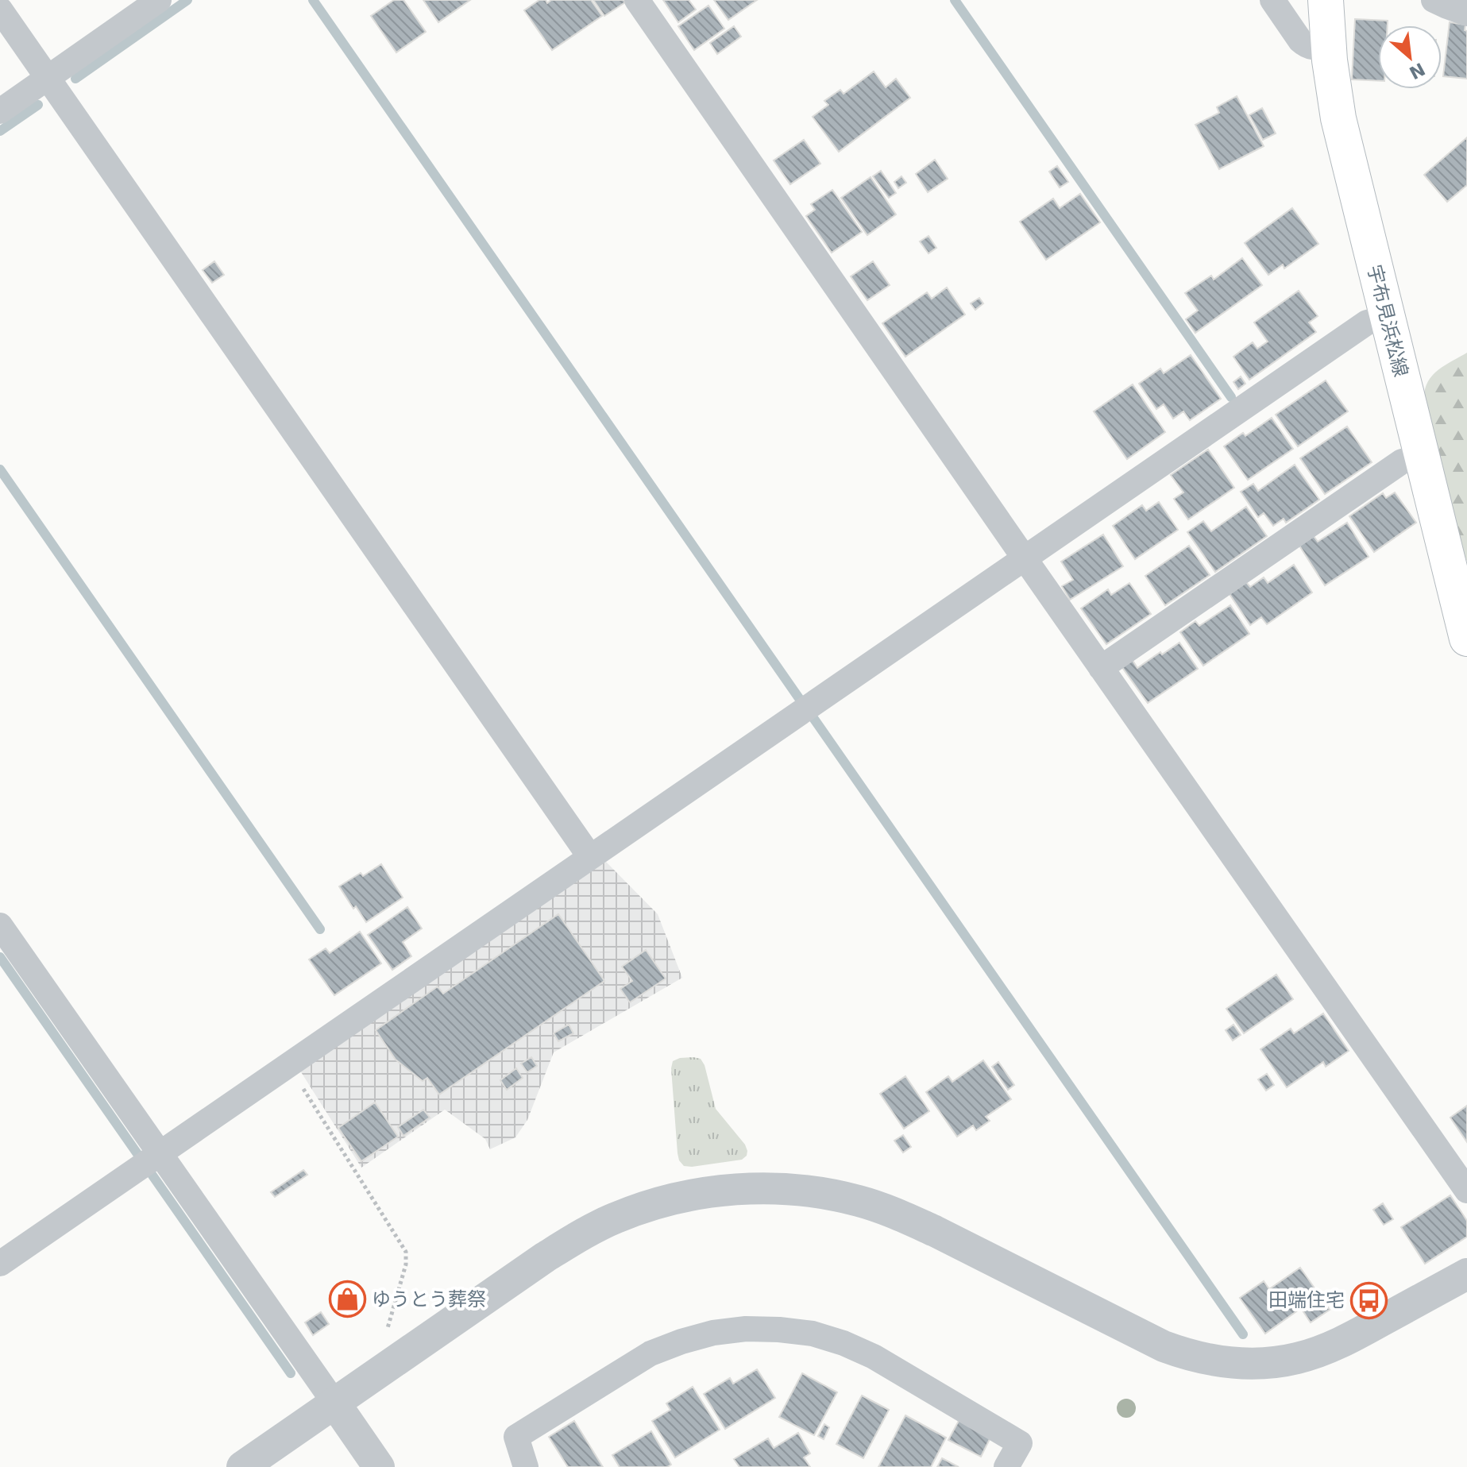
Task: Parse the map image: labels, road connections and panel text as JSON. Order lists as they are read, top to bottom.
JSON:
{
  "streets": {
    "main road": ["宇布見浜松線"]
  },
  "places": {
    "shop": ["ゆうとう葬祭"],
    "bus stop": ["田端住宅"]
  },
  "north": "bottom right"
}
